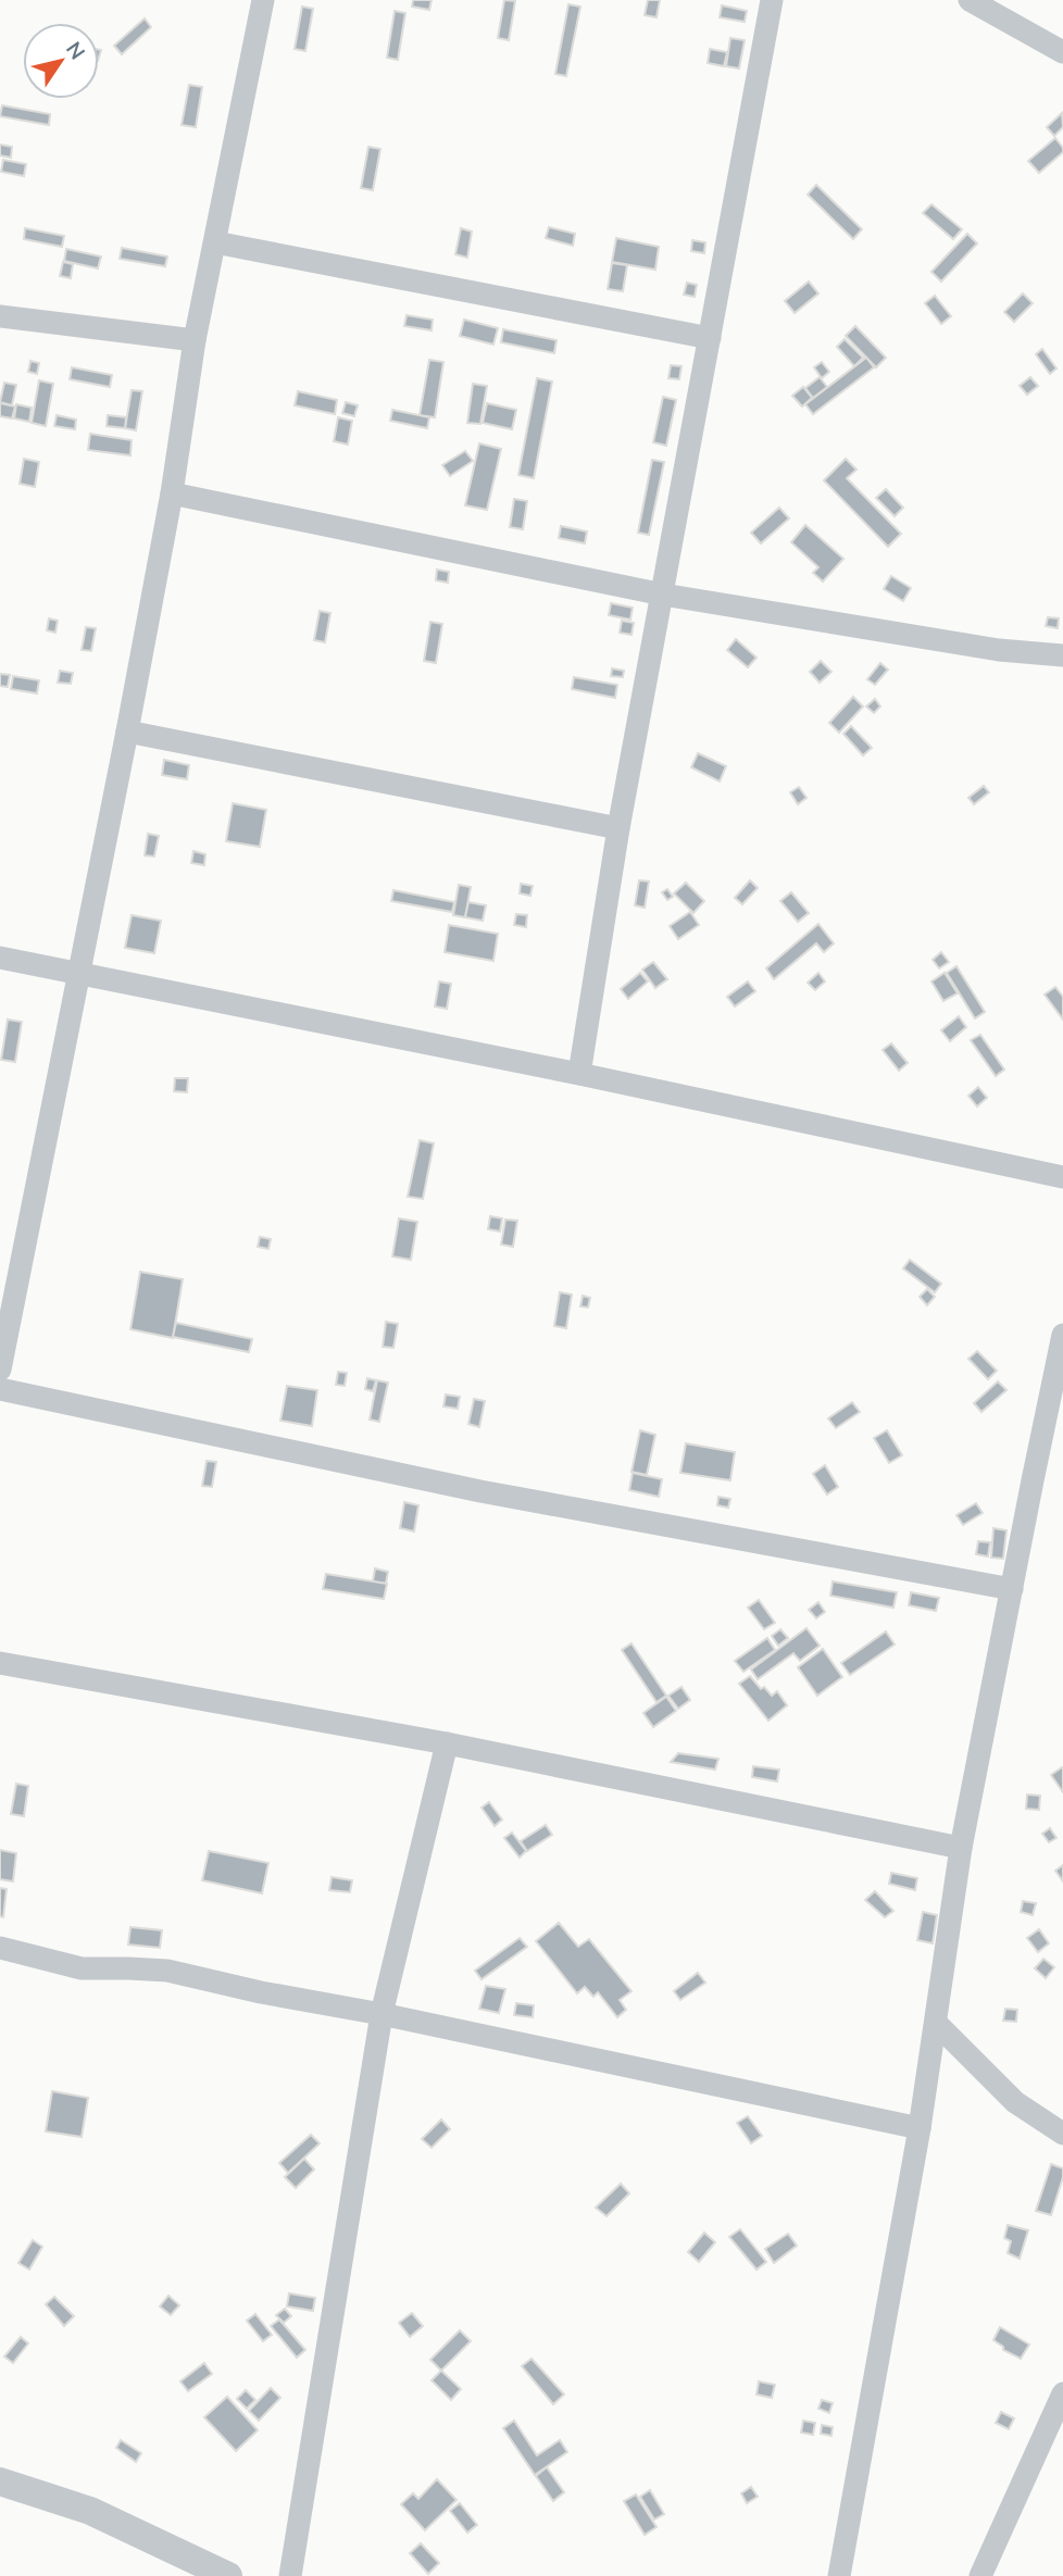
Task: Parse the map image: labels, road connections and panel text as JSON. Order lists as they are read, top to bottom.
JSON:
{
  "north": "top right"
}
